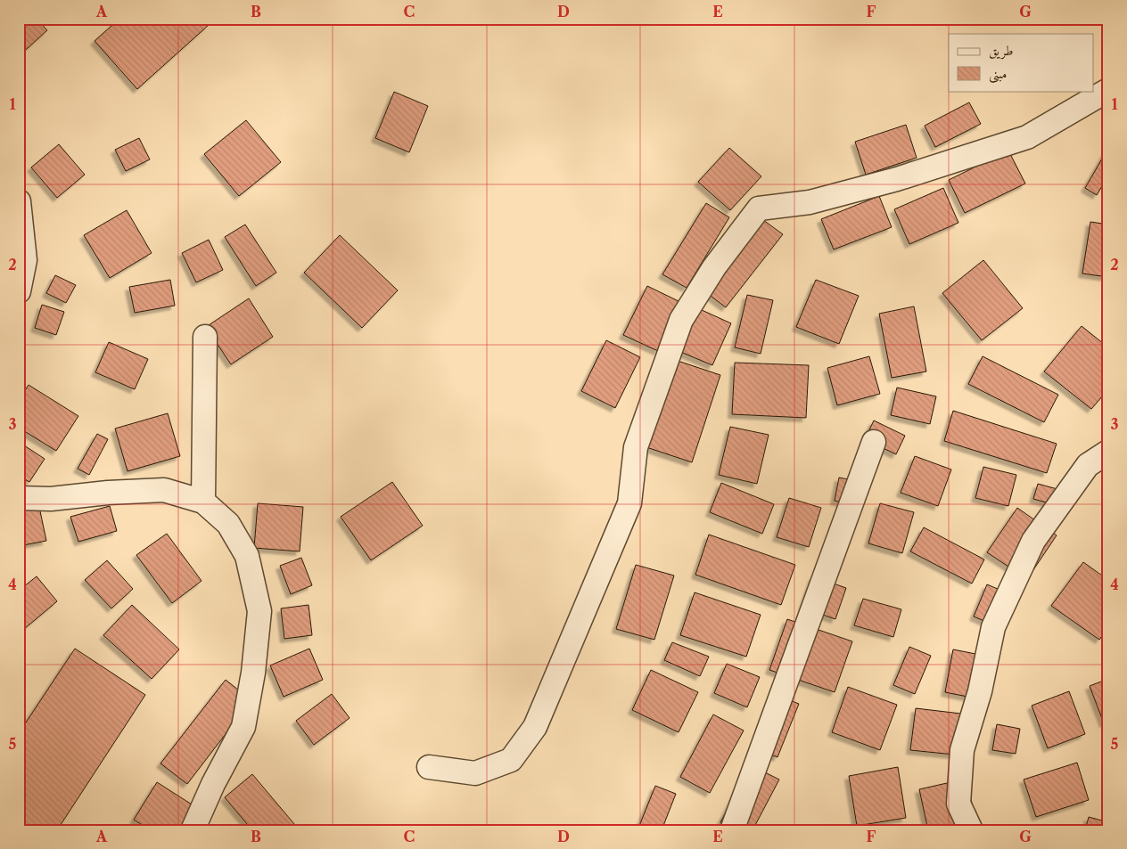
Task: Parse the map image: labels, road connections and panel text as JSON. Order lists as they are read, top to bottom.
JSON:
{
  "legend": ["طريق", "مبنى"],
  "grid": {
    "columns": [
      "A",
      "B",
      "C",
      "D",
      "E",
      "F",
      "G"
    ],
    "rows": [
      "1",
      "2",
      "3",
      "4",
      "5"
    ]
  }
}
